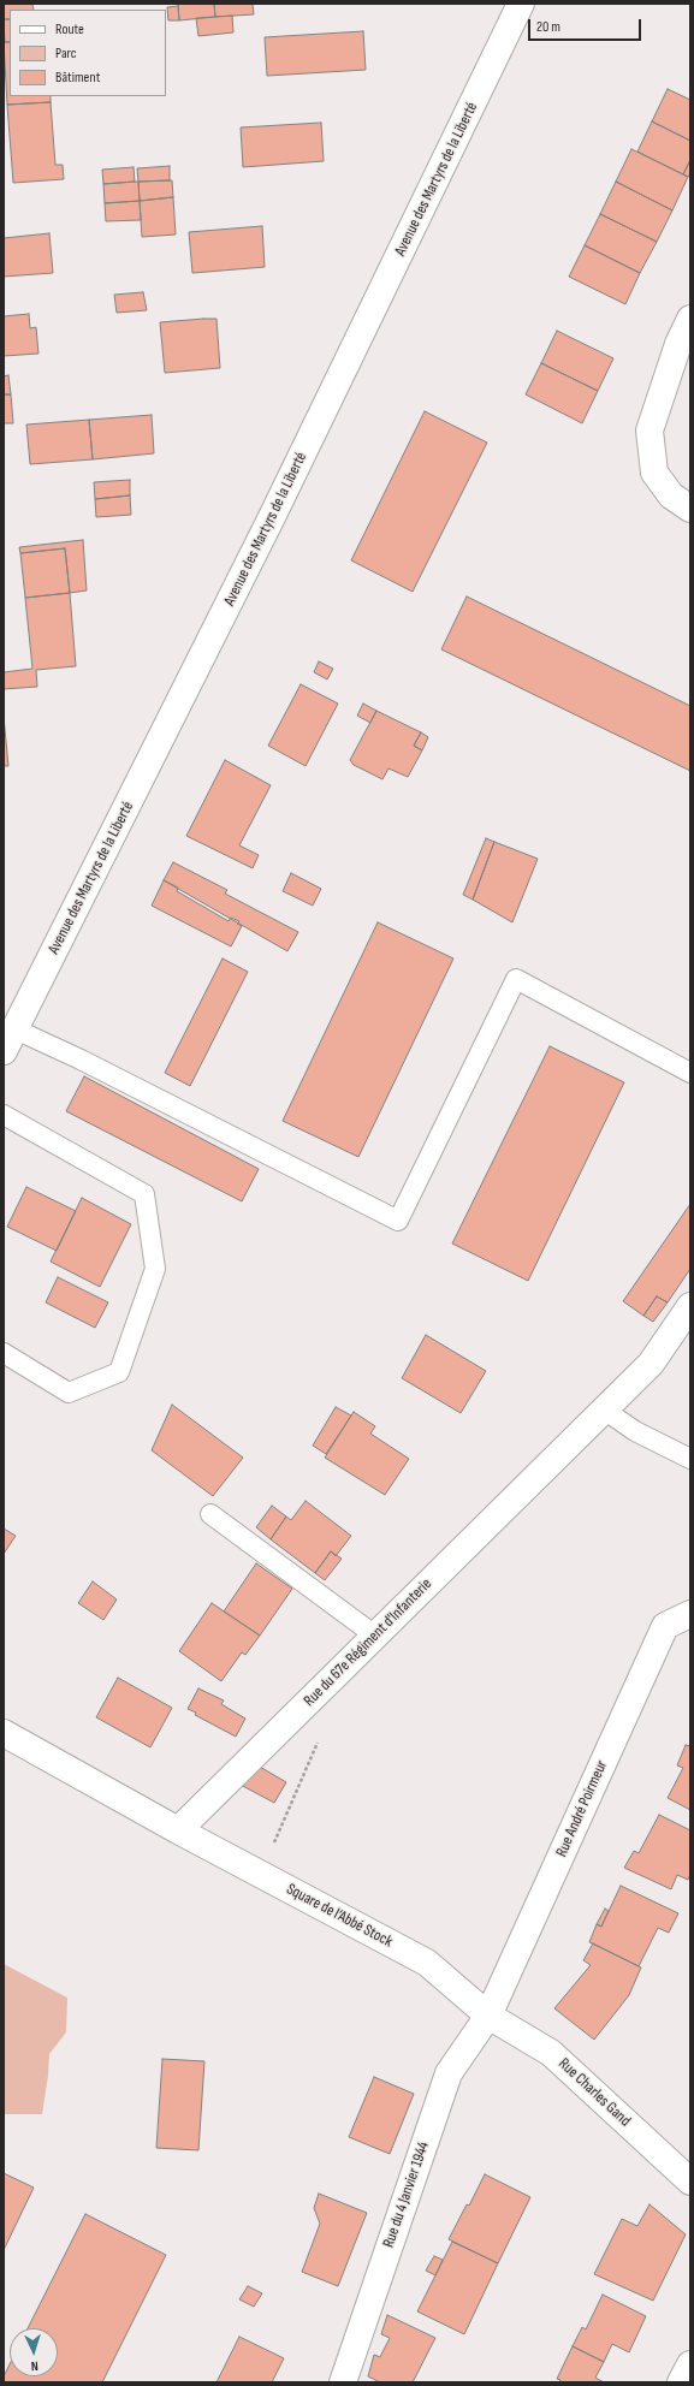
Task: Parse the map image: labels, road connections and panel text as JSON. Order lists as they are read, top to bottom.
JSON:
{
  "streets": {
    "street": [
      "Avenue des Martyrs de la Liberté",
      "Rue du 67e Régiment d'Infanterie",
      "Rue André Poirmeur",
      "Square de l’Abbé Stock",
      "Rue Charles Gand",
      "Rue du 4 Janvier 1944"
    ]
  },
  "crossings": [
    ["Rue du 67e Régiment d'Infanterie", "Square de l’Abbé Stock"],
    ["Rue André Poirmeur", "Square de l’Abbé Stock"],
    ["Rue André Poirmeur", "Rue Charles Gand"],
    ["Rue André Poirmeur", "Rue du 4 Janvier 1944"],
    ["Square de l’Abbé Stock", "Rue Charles Gand"],
    ["Square de l’Abbé Stock", "Rue du 4 Janvier 1944"],
    ["Rue Charles Gand", "Rue du 4 Janvier 1944"]
  ],
  "legend": ["Route", "Parc", "Bâtiment"],
  "scale_bar": "20 m",
  "north": "bottom"
}
